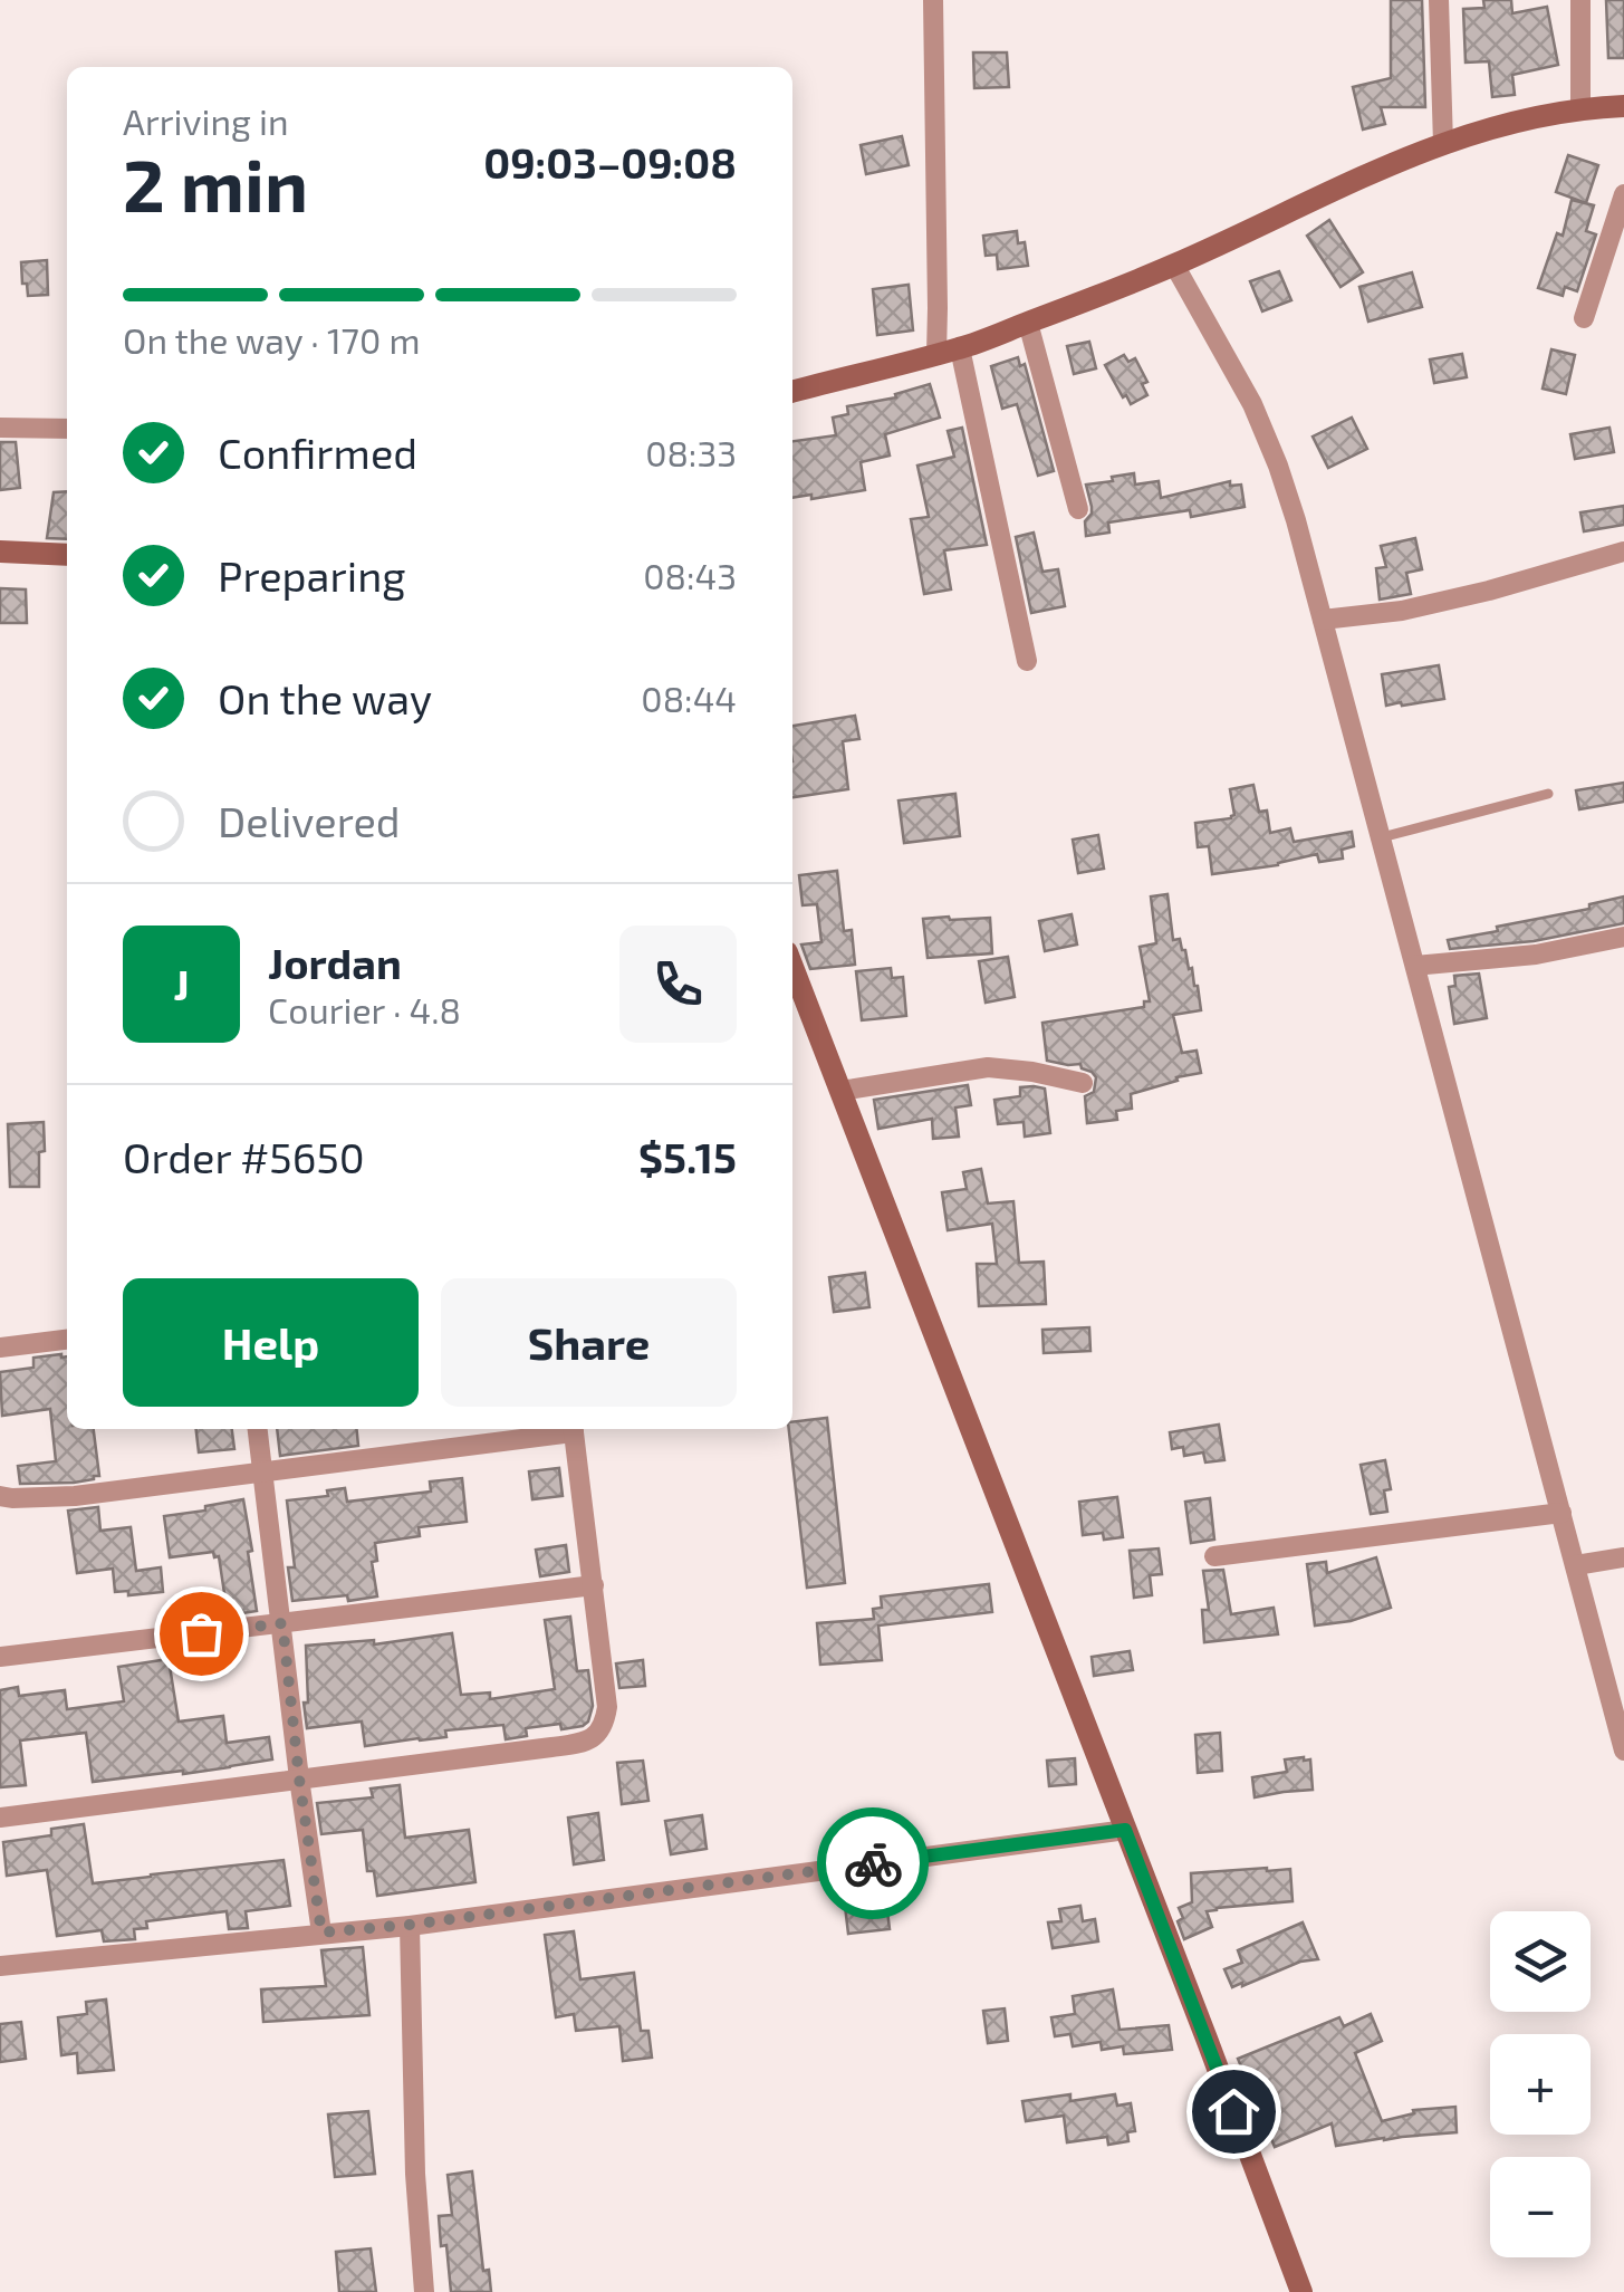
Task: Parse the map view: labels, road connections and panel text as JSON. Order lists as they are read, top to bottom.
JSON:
{
  "page": {
    "heading": ["2 min", "Arriving in", "09:03–09:08"],
    "panel": [
      "Jordan",
      "Courier · 4.8",
      "Order #5650",
      "$5.15"
    ],
    "bar": "On the way · 170 m",
    "list": [
      ["Confirmed", "08:33"],
      ["Preparing", "08:43"],
      ["On the way", "08:44"],
      "Delivered"
    ],
    "round": "J",
    "buttons": ["Help", "Share"],
    "map_buttons": ["+", "−"]
  }
}
